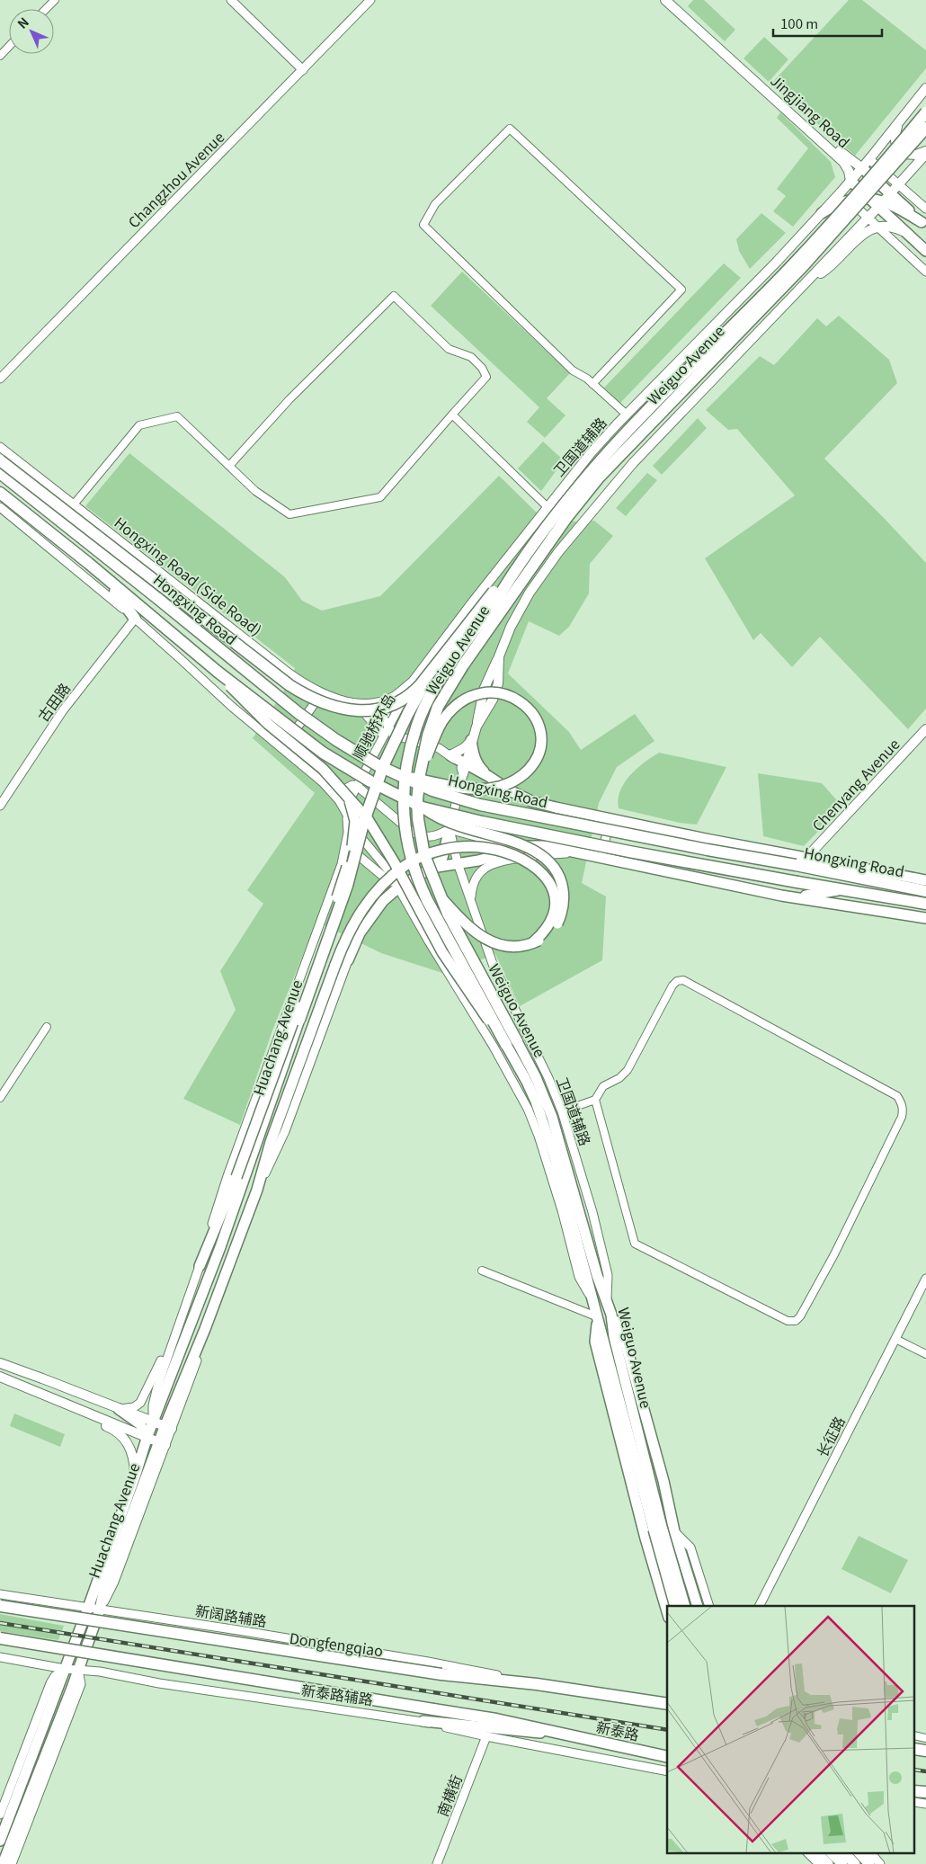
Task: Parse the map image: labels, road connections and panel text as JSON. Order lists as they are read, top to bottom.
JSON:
{
  "streets": {
    "highway": [
      "Weiguo Avenue",
      "Hongxing Road",
      "Huachang Avenue",
      "Dongfengqiao",
      "新泰路"
    ],
    "main road": ["Jingjiang Road", "卫国道辅路", "Chenyang Avenue"],
    "street": [
      "Changzhou Avenue",
      "Hongxing Road (Side Road)",
      "古田路",
      "顺驰桥环岛",
      "长征路",
      "新阔路辅路",
      "新泰路辅路",
      "南横街"
    ]
  },
  "crossings": [
    ["Jingjiang Road", "Weiguo Avenue"],
    ["Weiguo Avenue", "卫国道辅路"],
    ["Weiguo Avenue", "顺驰桥环岛"],
    ["Weiguo Avenue", "Huachang Avenue"],
    ["卫国道辅路", "Hongxing Road (Side Road)"],
    ["卫国道辅路", "顺驰桥环岛"],
    ["Hongxing Road", "Chenyang Avenue"],
    ["顺驰桥环岛", "Huachang Avenue"],
    ["Huachang Avenue", "新阔路辅路"],
    ["Huachang Avenue", "新泰路辅路"],
    ["新阔路辅路", "Dongfengqiao"],
    ["新泰路辅路", "南横街"]
  ],
  "scale_bar": "100 m",
  "north": "top left"
}
